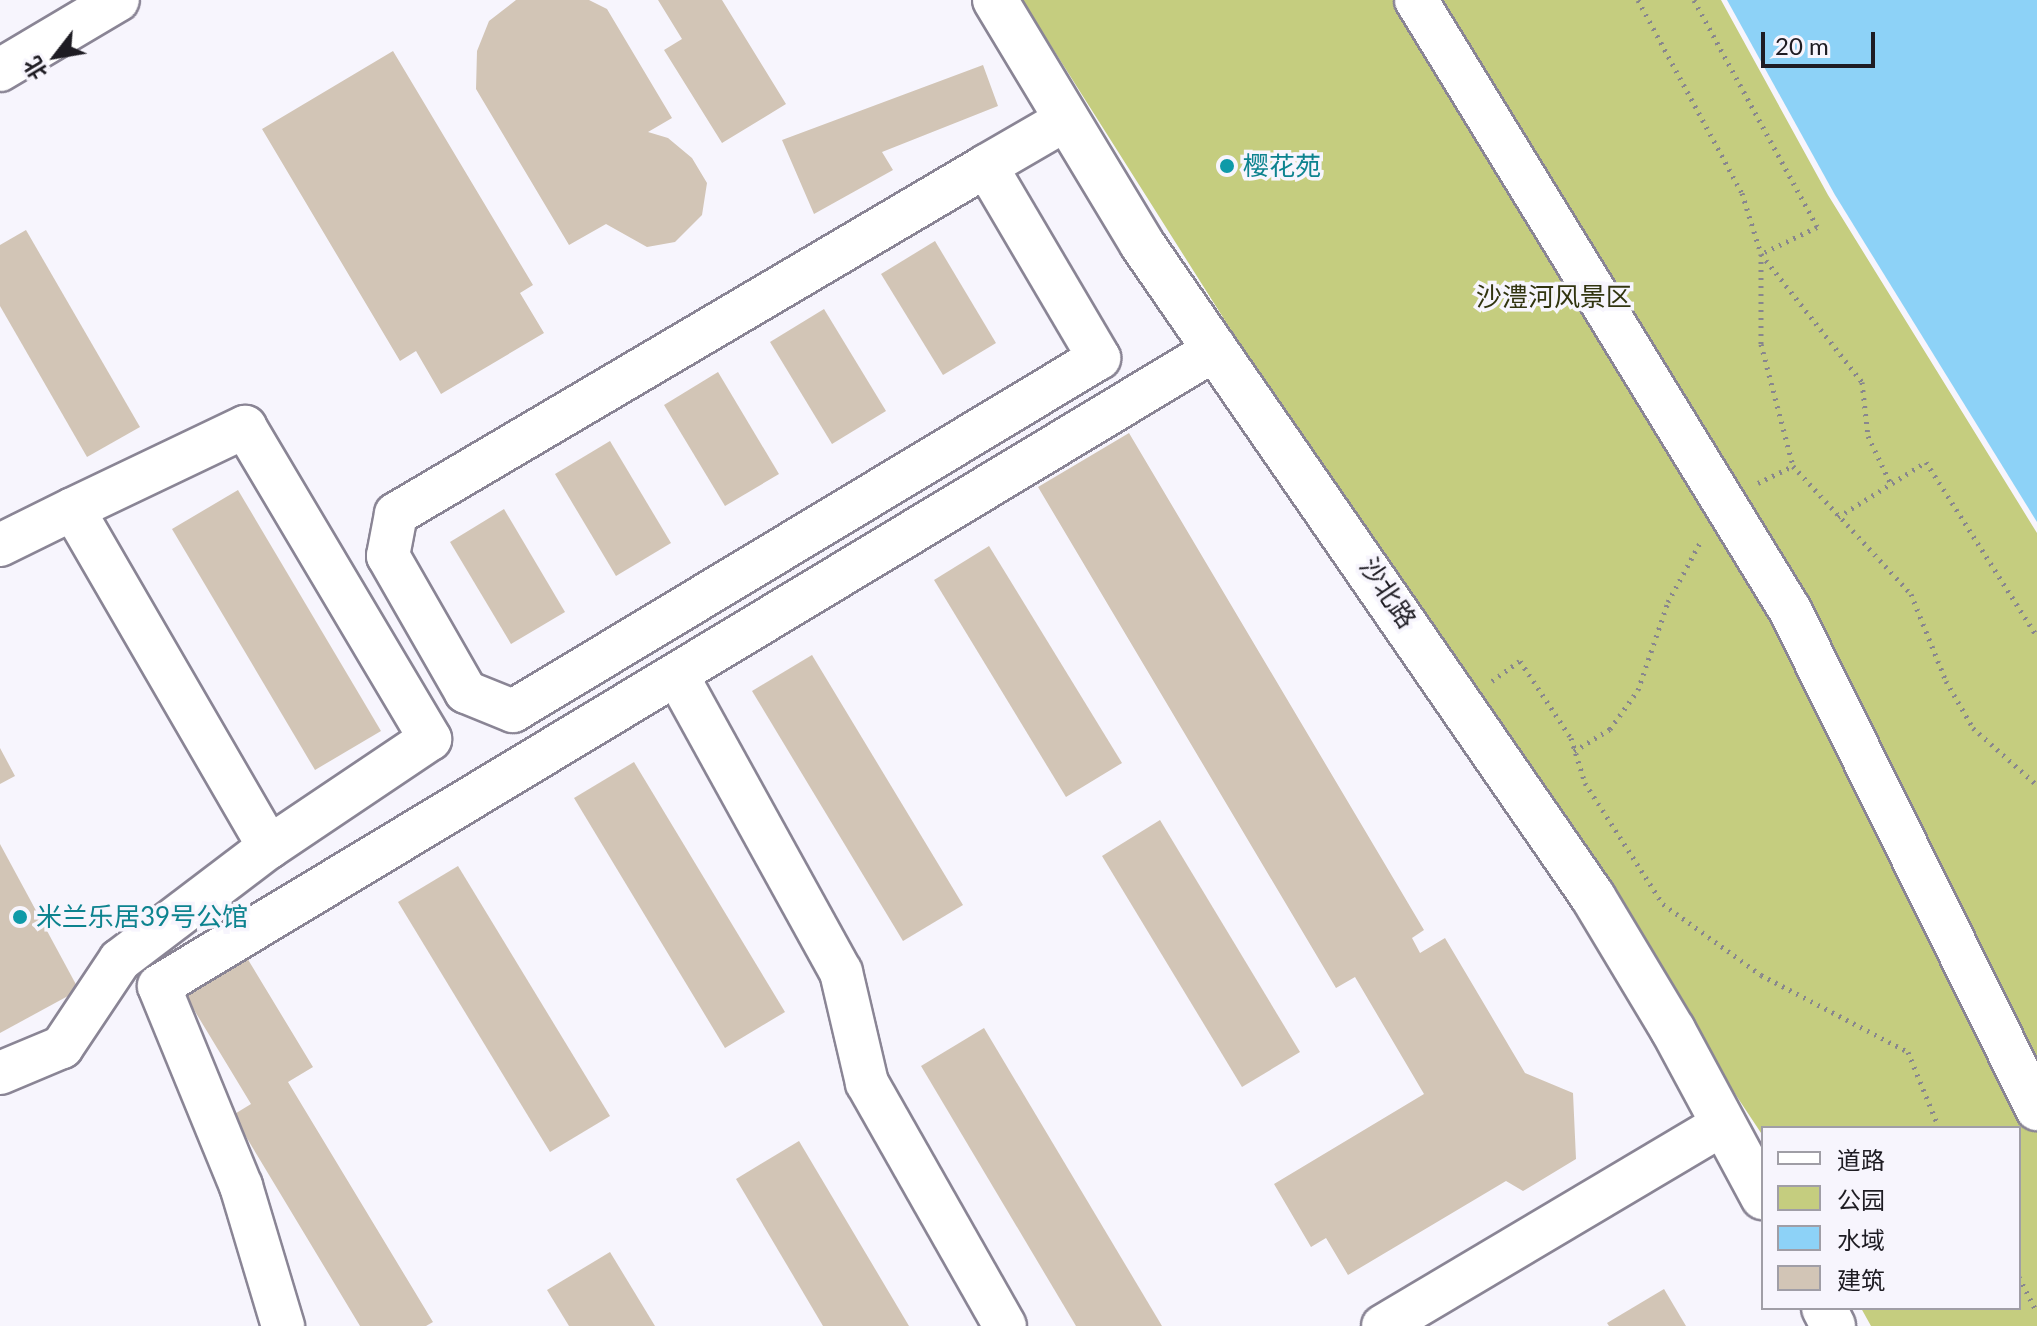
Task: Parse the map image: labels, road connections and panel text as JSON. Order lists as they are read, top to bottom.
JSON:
{
  "streets": {
    "street": ["沙北路"]
  },
  "parks": ["沙澧河风景区"],
  "places": ["樱花苑", "米兰乐居39号公馆"],
  "legend": [
    "道路",
    "公园",
    "水域",
    "建筑"
  ],
  "scale_bar": "20 m",
  "north": "bottom left"
}
